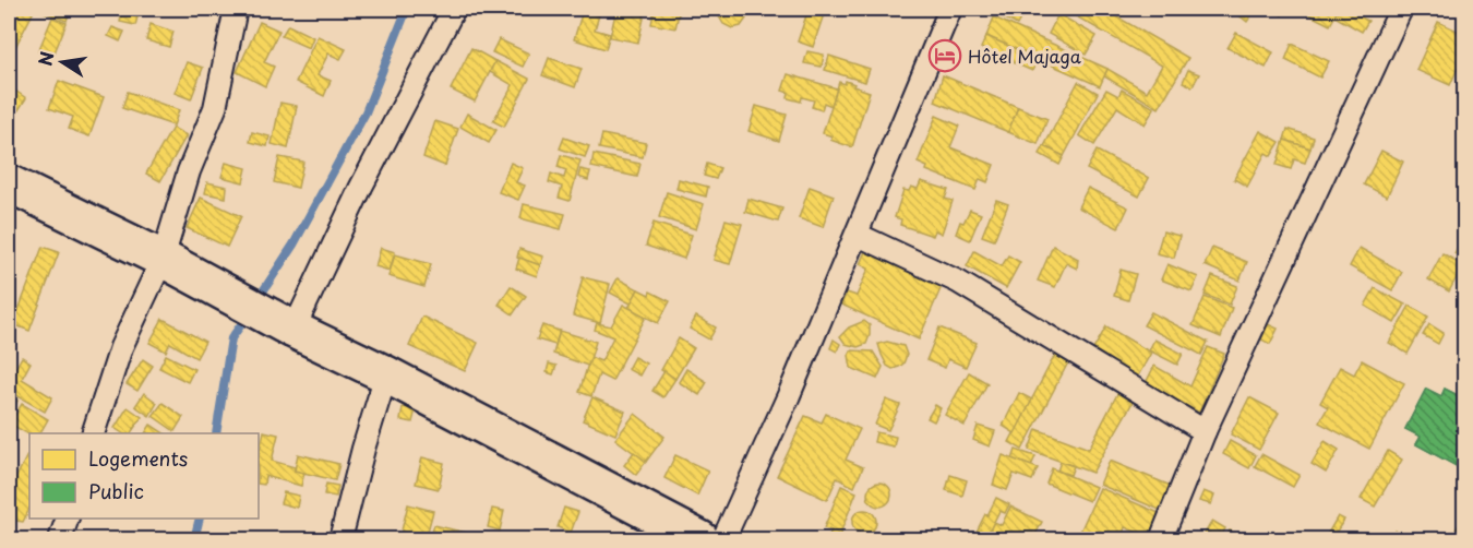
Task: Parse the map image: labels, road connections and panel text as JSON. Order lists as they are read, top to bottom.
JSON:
{
  "places": {
    "hotel": ["Hôtel Majaga"]
  },
  "legend": ["Logements", "Public"],
  "north": "left"
}
